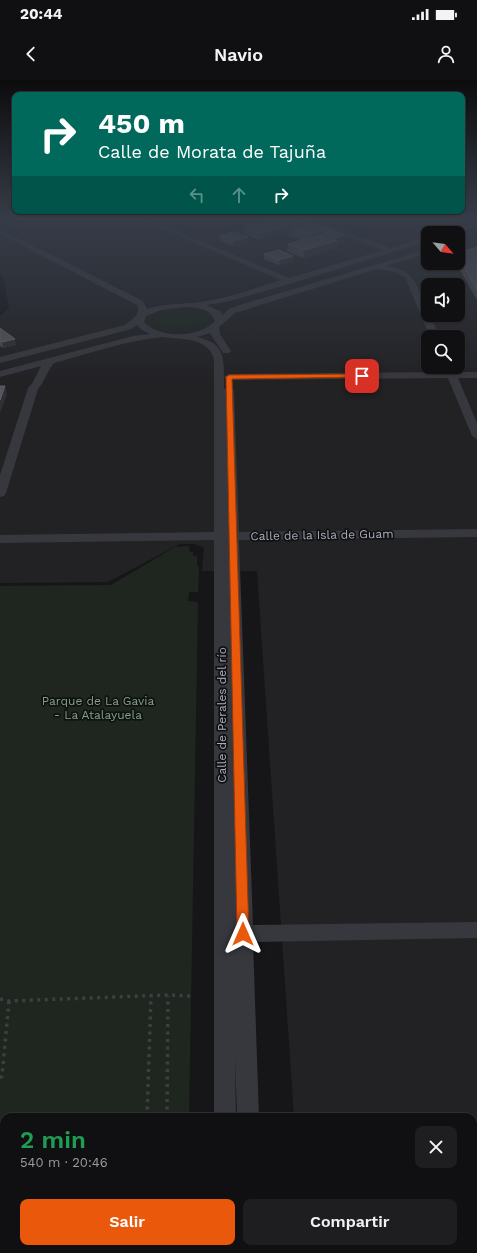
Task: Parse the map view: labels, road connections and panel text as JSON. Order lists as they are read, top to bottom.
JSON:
{
  "streets": {
    "street": ["Calle de la Isla de Guam", "Calle de Perales del río"]
  },
  "crossings": [
    ["Calle de la Isla de Guam", "Calle de Perales del río"]
  ],
  "parks": ["Parque de La Gavia - La Atalayuela"],
  "north": "bottom right",
  "page": {
    "status": "20:44",
    "header": "Navio",
    "turn": ["450 m", "Calle de Morata de Tajuña"],
    "heading": ["2 min", "540 m · 20:46"],
    "buttons": ["Salir", "Compartir"]
  }
}
